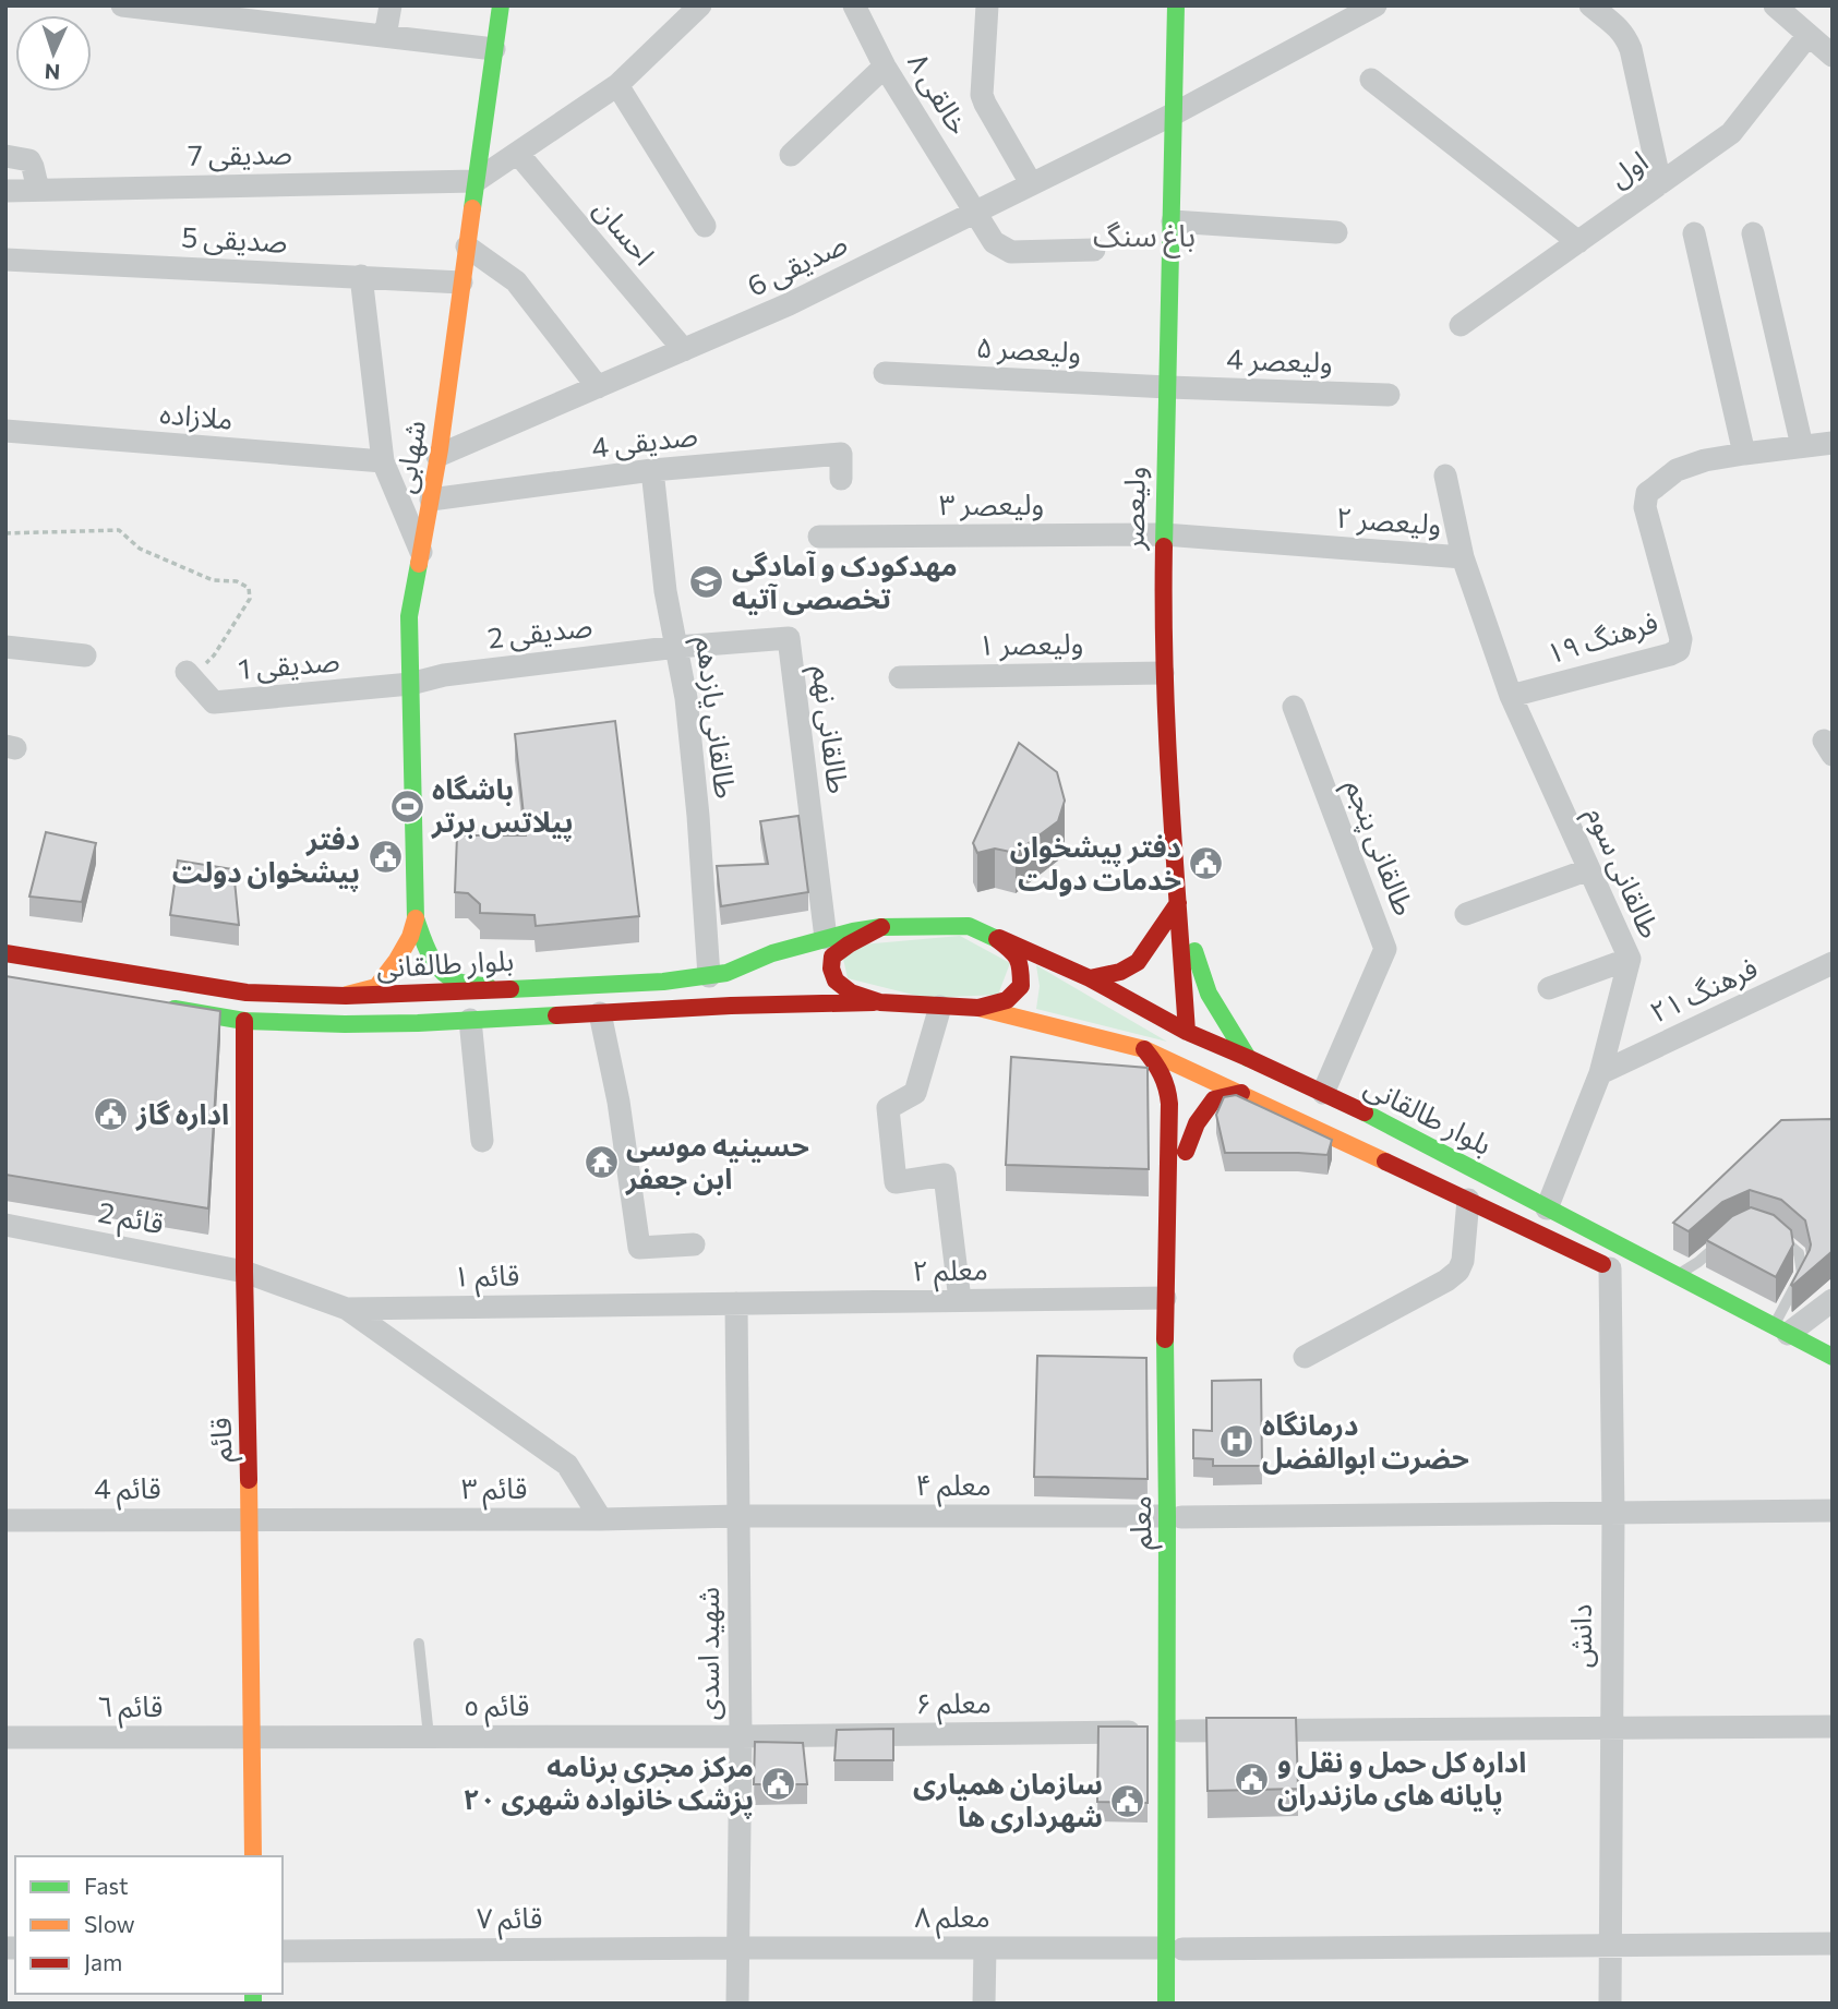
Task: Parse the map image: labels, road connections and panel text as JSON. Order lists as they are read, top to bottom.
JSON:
{
  "streets": {
    "main road": [
      "شهابی",
      "ولیعصر",
      "بلوار طالقانی",
      "قائم",
      "معلم"
    ],
    "street": [
      "خالقی ۸",
      "صدیقی 7",
      "اول",
      "احسان",
      "صدیقی 5",
      "صدیقی 6",
      "ولیعصر ۵",
      "ولیعصر 4",
      "ملازاده",
      "صدیقی 4",
      "ولیعصر ٣",
      "ولیعصر ٢",
      "صدیقی 2",
      "فرهنگ ۱۹",
      "ولیعصر ١",
      "صدیقی 1",
      "طالقانی یازدهم",
      "طالقانی نهم",
      "طالقانی پنجم",
      "طالقانی سوم",
      "فرهنگ ۲۱",
      "قائم 2",
      "معلم ٢",
      "قائم ١",
      "معلم ۴",
      "قائم 4",
      "قائم ٣",
      "دانش",
      "شهید اسدی",
      "معلم ۶",
      "قائم ٥",
      "قائم ٦",
      "معلم ۸",
      "قائم ٧"
    ]
  },
  "crossings": [
    ["خالقی ۸", "صدیقی 6"],
    ["صدیقی 7", "شهابی"],
    ["احسان", "صدیقی 6"],
    ["صدیقی 5", "شهابی"],
    ["صدیقی 6", "شهابی"],
    ["صدیقی 6", "ولیعصر"],
    ["ولیعصر ۵", "ولیعصر 4"],
    ["ولیعصر ۵", "ولیعصر"],
    ["ولیعصر 4", "ولیعصر"],
    ["صدیقی 4", "شهابی"],
    ["صدیقی 4", "طالقانی یازدهم"],
    ["شهابی", "صدیقی 2"],
    ["شهابی", "صدیقی 1"],
    ["ولیعصر ٣", "ولیعصر"],
    ["ولیعصر ٣", "ولیعصر ٢"],
    ["ولیعصر", "ولیعصر ٢"],
    ["ولیعصر", "ولیعصر ١"],
    ["ولیعصر", "بلوار طالقانی"],
    ["ولیعصر ٢", "فرهنگ ۱۹"],
    ["ولیعصر ٢", "طالقانی سوم"],
    ["صدیقی 2", "صدیقی 1"],
    ["صدیقی 2", "طالقانی یازدهم"],
    ["صدیقی 2", "طالقانی نهم"],
    ["فرهنگ ۱۹", "طالقانی سوم"],
    ["طالقانی یازدهم", "طالقانی نهم"],
    ["طالقانی یازدهم", "بلوار طالقانی"],
    ["طالقانی نهم", "بلوار طالقانی"],
    ["طالقانی پنجم", "بلوار طالقانی"],
    ["طالقانی سوم", "بلوار طالقانی"],
    ["طالقانی سوم", "فرهنگ ۲۱"],
    ["بلوار طالقانی", "قائم"],
    ["بلوار طالقانی", "معلم"],
    ["بلوار طالقانی", "دانش"],
    ["قائم 2", "قائم ١"],
    ["قائم 2", "قائم"],
    ["معلم ٢", "قائم ١"],
    ["معلم ٢", "معلم"],
    ["معلم ٢", "شهید اسدی"],
    ["قائم ١", "قائم"],
    ["قائم ١", "شهید اسدی"],
    ["قائم", "قائم 4"],
    ["قائم", "قائم ٣"],
    ["قائم", "قائم ٥"],
    ["قائم", "قائم ٦"],
    ["معلم ۴", "قائم ٣"],
    ["معلم ۴", "معلم"],
    ["معلم ۴", "دانش"],
    ["معلم ۴", "شهید اسدی"],
    ["قائم 4", "قائم ٣"],
    ["قائم ٣", "شهید اسدی"],
    ["معلم", "معلم ۶"],
    ["معلم", "معلم ۸"],
    ["دانش", "معلم ۶"],
    ["دانش", "معلم ۸"],
    ["شهید اسدی", "معلم ۶"],
    ["شهید اسدی", "قائم ٥"],
    ["شهید اسدی", "معلم ۸"],
    ["شهید اسدی", "قائم ٧"],
    ["معلم ۶", "قائم ٥"],
    ["قائم ٥", "قائم ٦"],
    ["معلم ۸", "قائم ٧"]
  ],
  "districts": ["باغ سنگ"],
  "places": {
    "school or university": ["مهدکودک و آمادگی تخصصی آتیه"],
    "sports": ["باشگاه پیلاتس برتر"],
    "public building": [
      "دفتر پیشخوان دولت",
      "دفتر پیشخوان خدمات دولت",
      "اداره گاز",
      "اداره کل حمل و نقل و پایانه های مازندران",
      "مرکز مجری برنامه پزشک خانواده شهری ٢٠",
      "سازمان همیاری شهرداری ها"
    ],
    "temple": ["حسینیه موسی ابن جعفر"],
    "hospital": ["درمانگاه حضرت ابوالفضل"]
  },
  "legend": ["Fast", "Slow", "Jam"],
  "north": "bottom"
}
